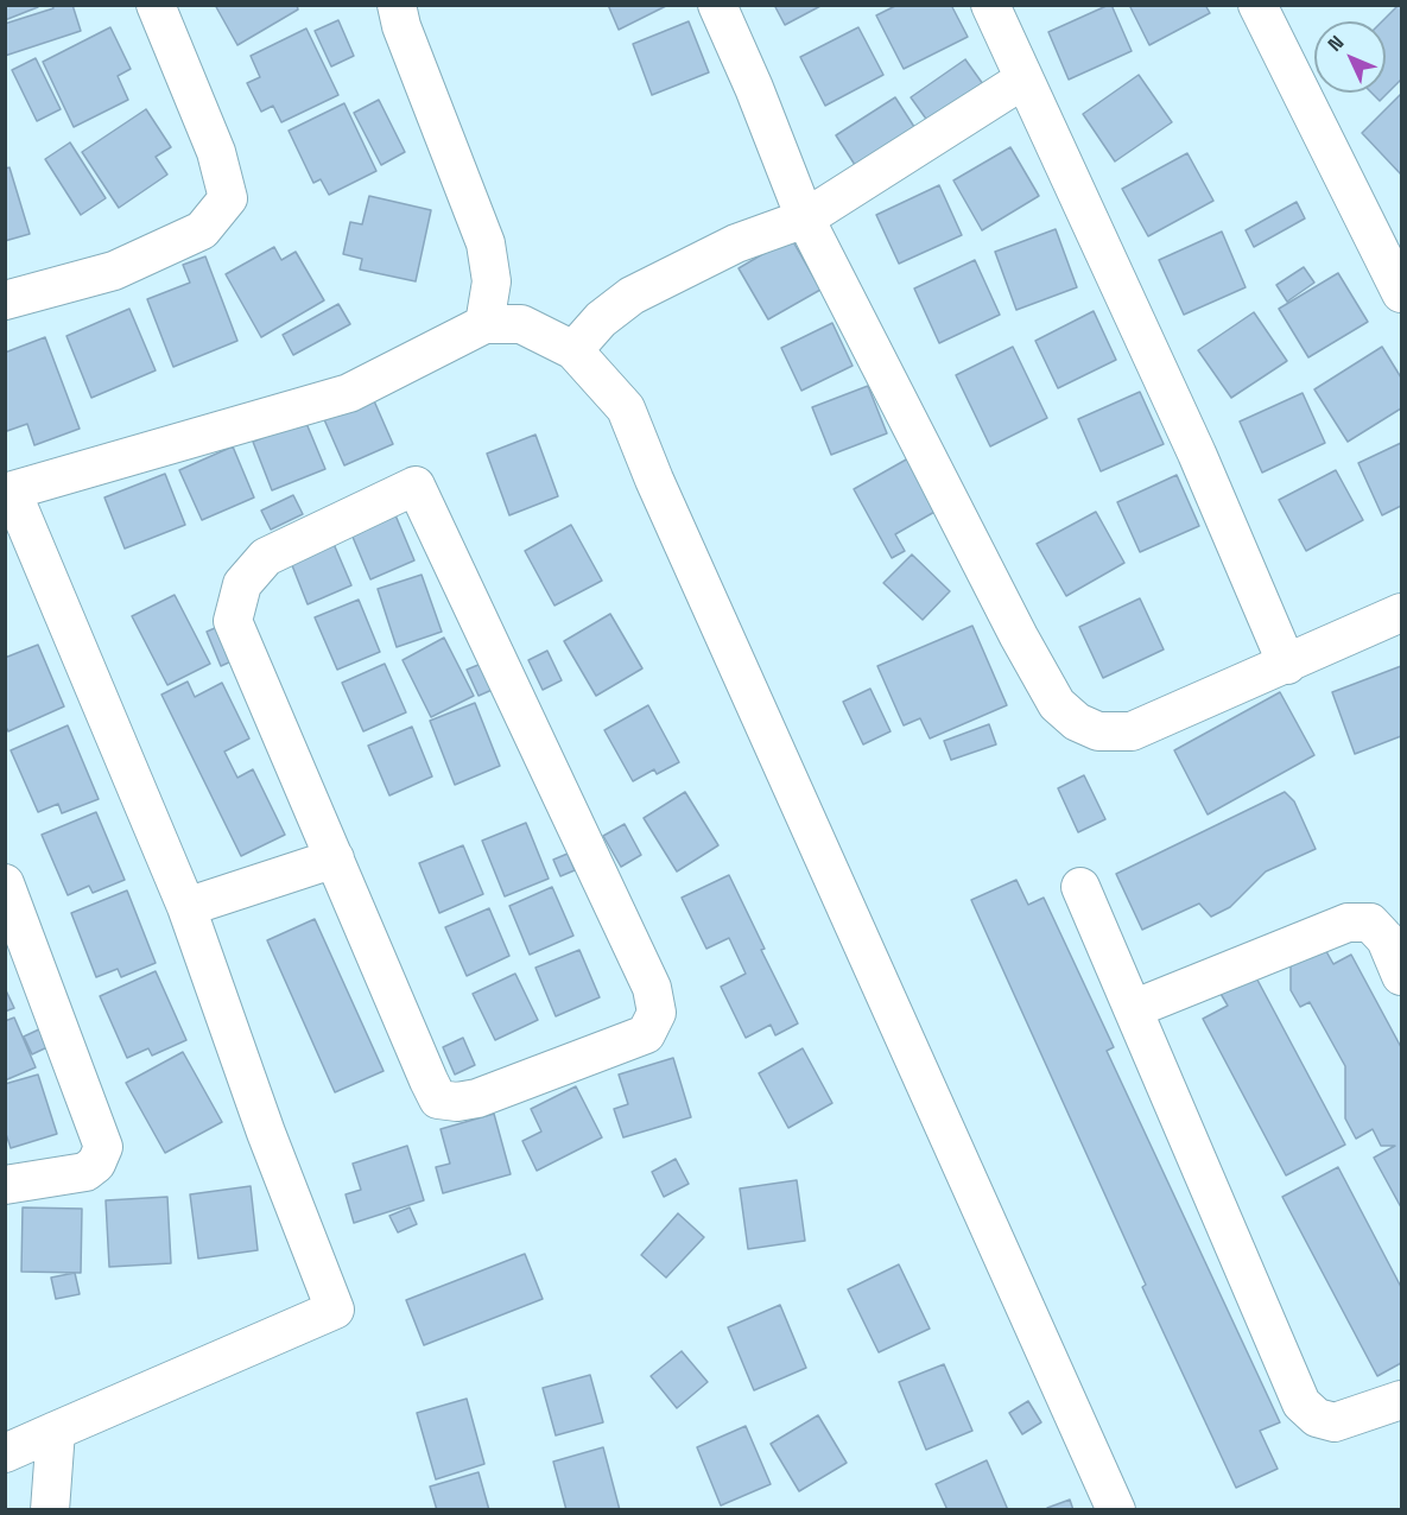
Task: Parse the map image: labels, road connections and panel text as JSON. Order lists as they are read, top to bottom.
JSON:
{
  "north": "top left"
}
